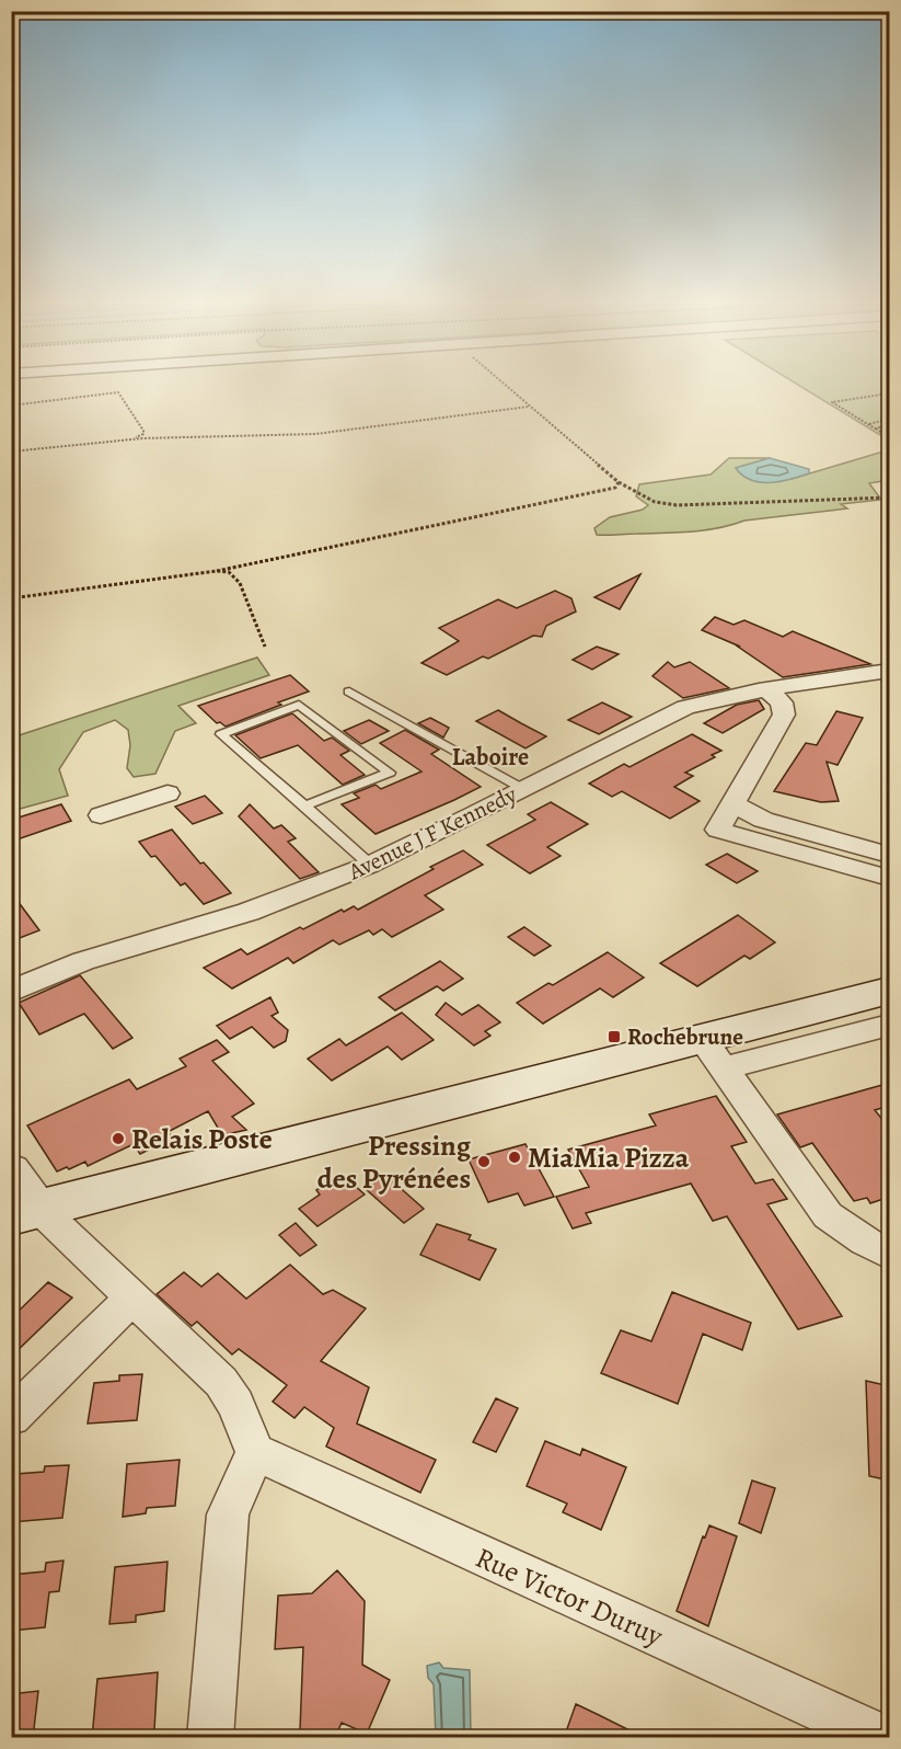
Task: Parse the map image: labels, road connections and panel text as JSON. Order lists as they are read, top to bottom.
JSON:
{
  "streets": {
    "street": ["Avenue J F Kennedy", "Rue Victor Duruy"]
  },
  "districts": ["Laboire"],
  "places": {
    "transit": ["Rochebrune"],
    "other": ["Relais Poste", "MiaMia Pizza", "Pressing des Pyrénées"]
  }
}
